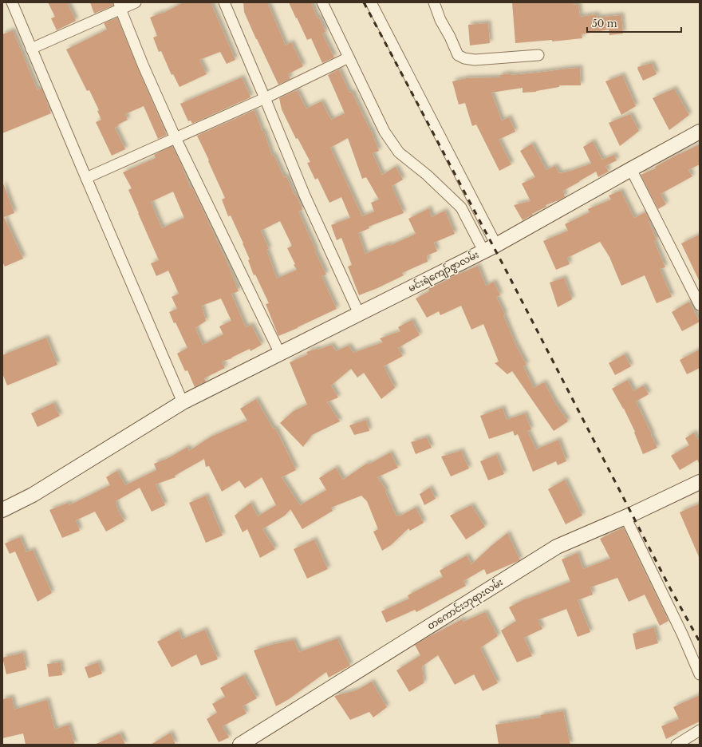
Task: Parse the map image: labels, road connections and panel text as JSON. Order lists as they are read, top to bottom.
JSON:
{
  "streets": {
    "street": ["မင်းရဲကျော်ဇွာလမ်း", "တကောင်းဘုရားလမ်း"]
  },
  "scale_bar": "50 m"
}
